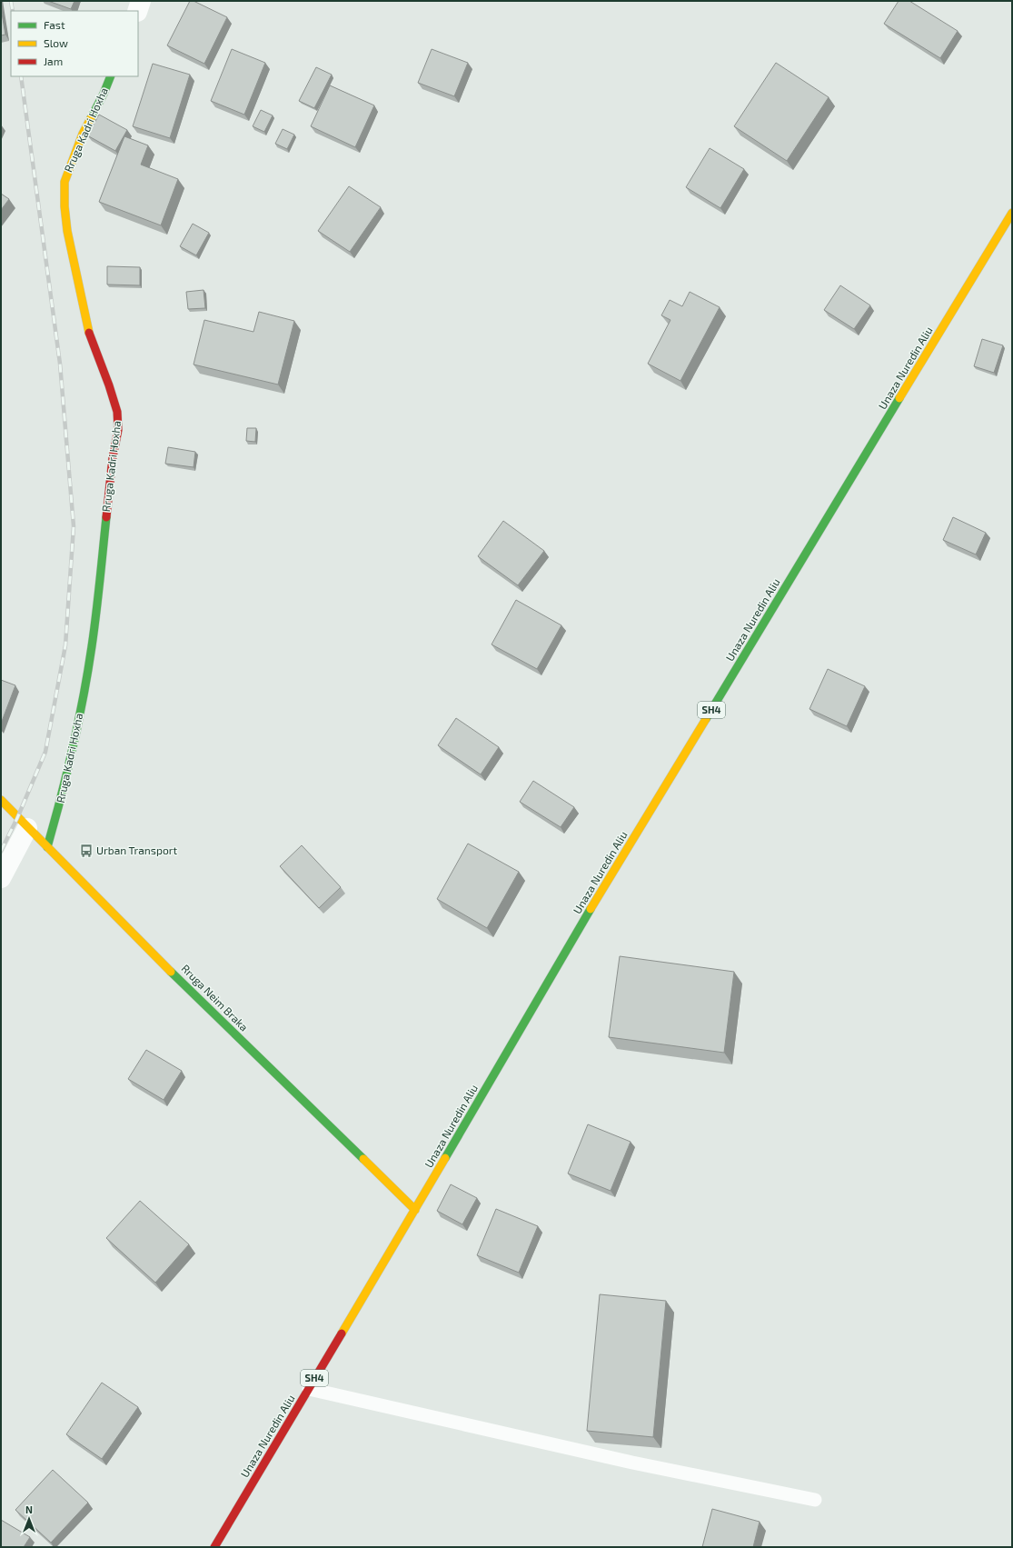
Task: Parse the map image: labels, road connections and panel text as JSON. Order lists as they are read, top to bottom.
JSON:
{
  "streets": {
    "main road": [
      "Rruga Kadri Hoxha",
      "Unaza Nuredin Aliu",
      "SH4",
      "Rruga Neim Braka"
    ]
  },
  "crossings": [
    ["Rruga Kadri Hoxha", "Rruga Neim Braka"],
    ["Unaza Nuredin Aliu", "Rruga Neim Braka"]
  ],
  "places": {
    "bus stop": ["Urban Transport"]
  },
  "legend": ["Fast", "Slow", "Jam"],
  "north": "top"
}
